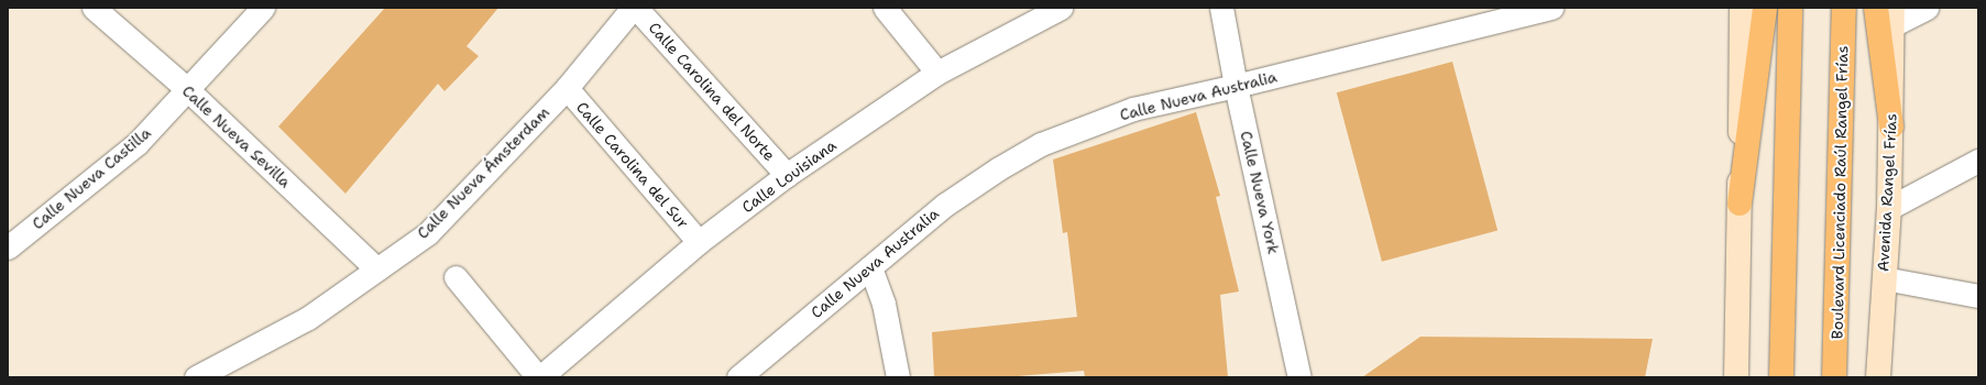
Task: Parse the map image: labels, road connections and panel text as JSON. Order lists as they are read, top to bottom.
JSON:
{
  "streets": {
    "main road": ["Boulevard Licenciado Raúl Rangel Frías", "Avenida Rangel Frías"],
    "street": [
      "Calle Carolina del Norte",
      "Calle Nueva Australia",
      "Calle Nueva Sevilla",
      "Calle Carolina del Sur",
      "Calle Nueva Ámsterdam",
      "Calle Louisiana",
      "Calle Nueva Castilla",
      "Calle Nueva York"
    ]
  },
  "crossings": [
    ["Calle Carolina del Norte", "Calle Louisiana"],
    ["Calle Nueva Australia", "Calle Nueva York"],
    ["Calle Nueva Sevilla", "Calle Nueva Ámsterdam"],
    ["Calle Nueva Sevilla", "Calle Nueva Castilla"],
    ["Calle Carolina del Sur", "Calle Nueva Ámsterdam"],
    ["Calle Carolina del Sur", "Calle Louisiana"]
  ]
}
